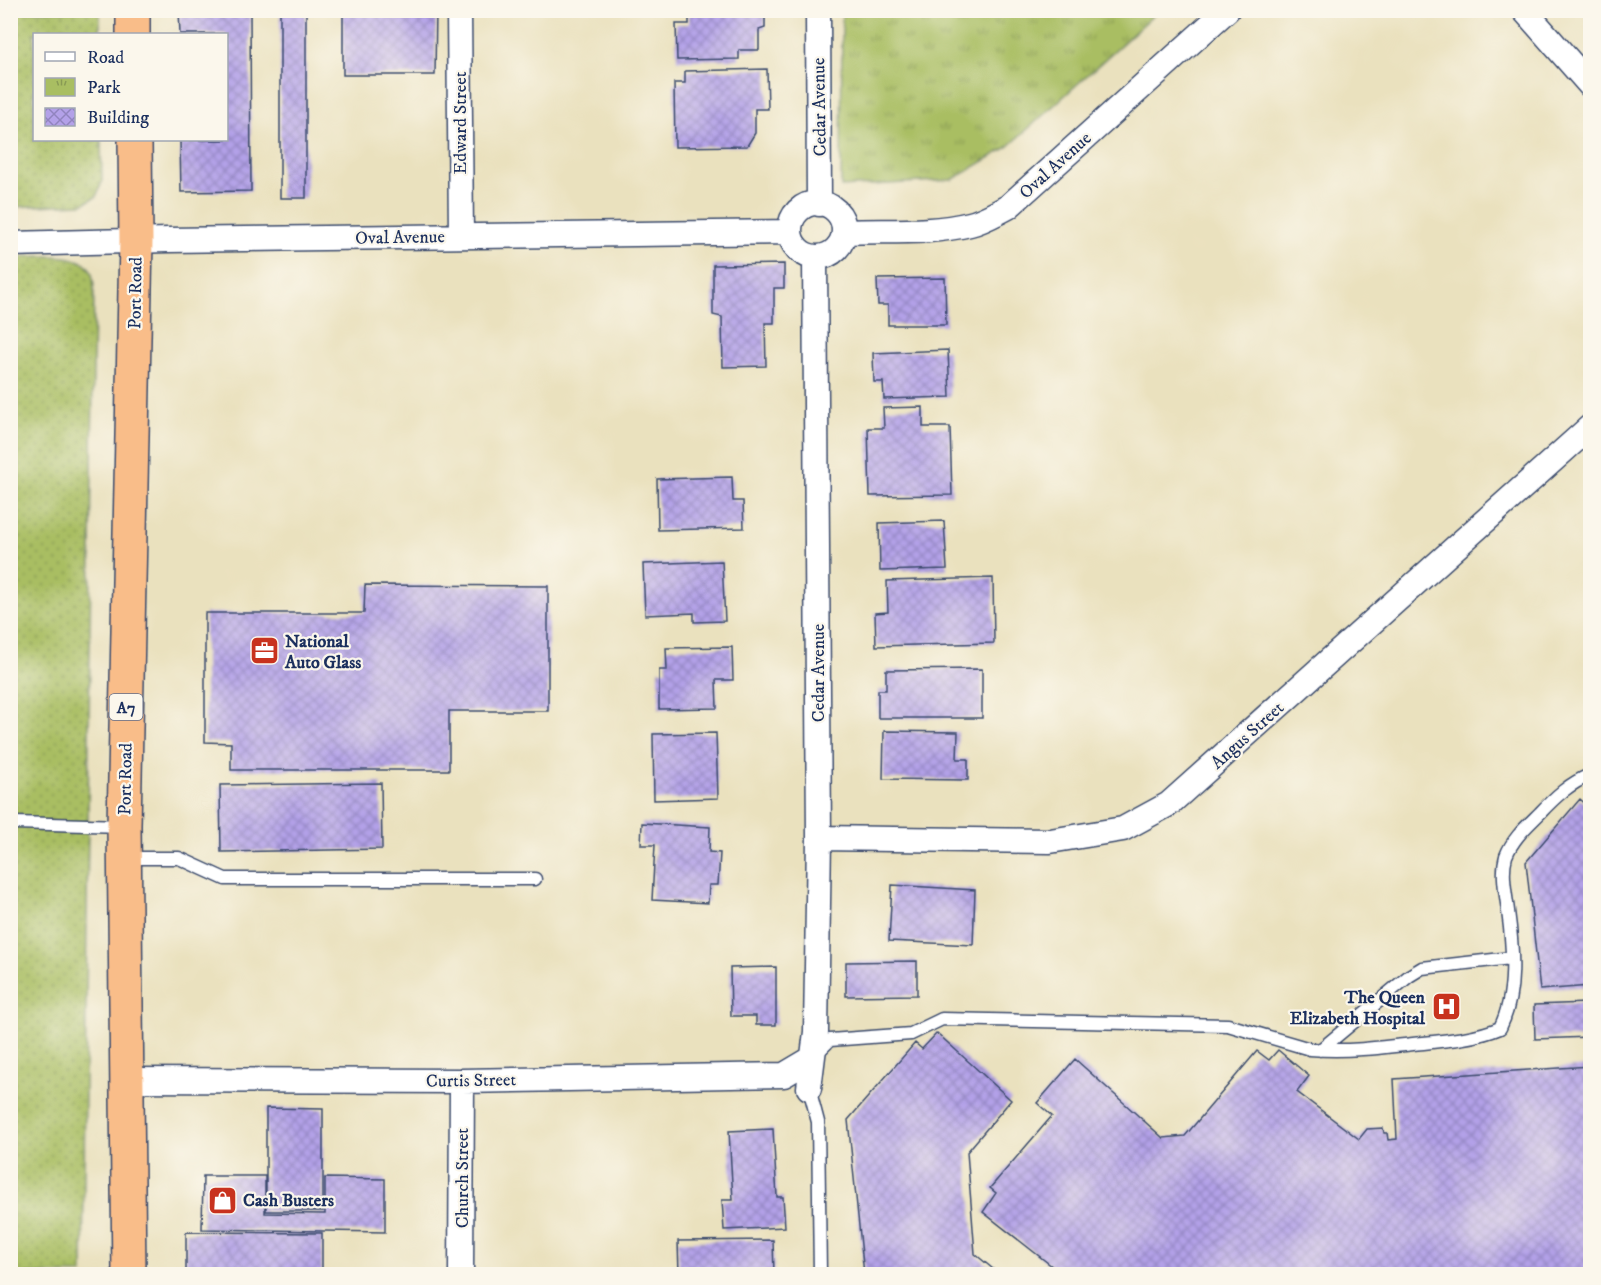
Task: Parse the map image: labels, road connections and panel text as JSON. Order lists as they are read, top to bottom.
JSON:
{
  "streets": {
    "highway": ["Port Road", "A7"],
    "street": [
      "Cedar Avenue",
      "Edward Street",
      "Oval Avenue",
      "Angus Street",
      "Curtis Street",
      "Church Street"
    ]
  },
  "crossings": [
    ["Cedar Avenue", "Oval Avenue"],
    ["Cedar Avenue", "Angus Street"],
    ["Cedar Avenue", "Curtis Street"],
    ["Edward Street", "Oval Avenue"],
    ["Oval Avenue", "Port Road"],
    ["Port Road", "Curtis Street"],
    ["Curtis Street", "Church Street"]
  ],
  "places": {
    "office": ["National Auto Glass"],
    "hospital": ["The Queen Elizabeth Hospital"],
    "shop": ["Cash Busters"]
  },
  "legend": ["Road", "Park", "Building"]
}
